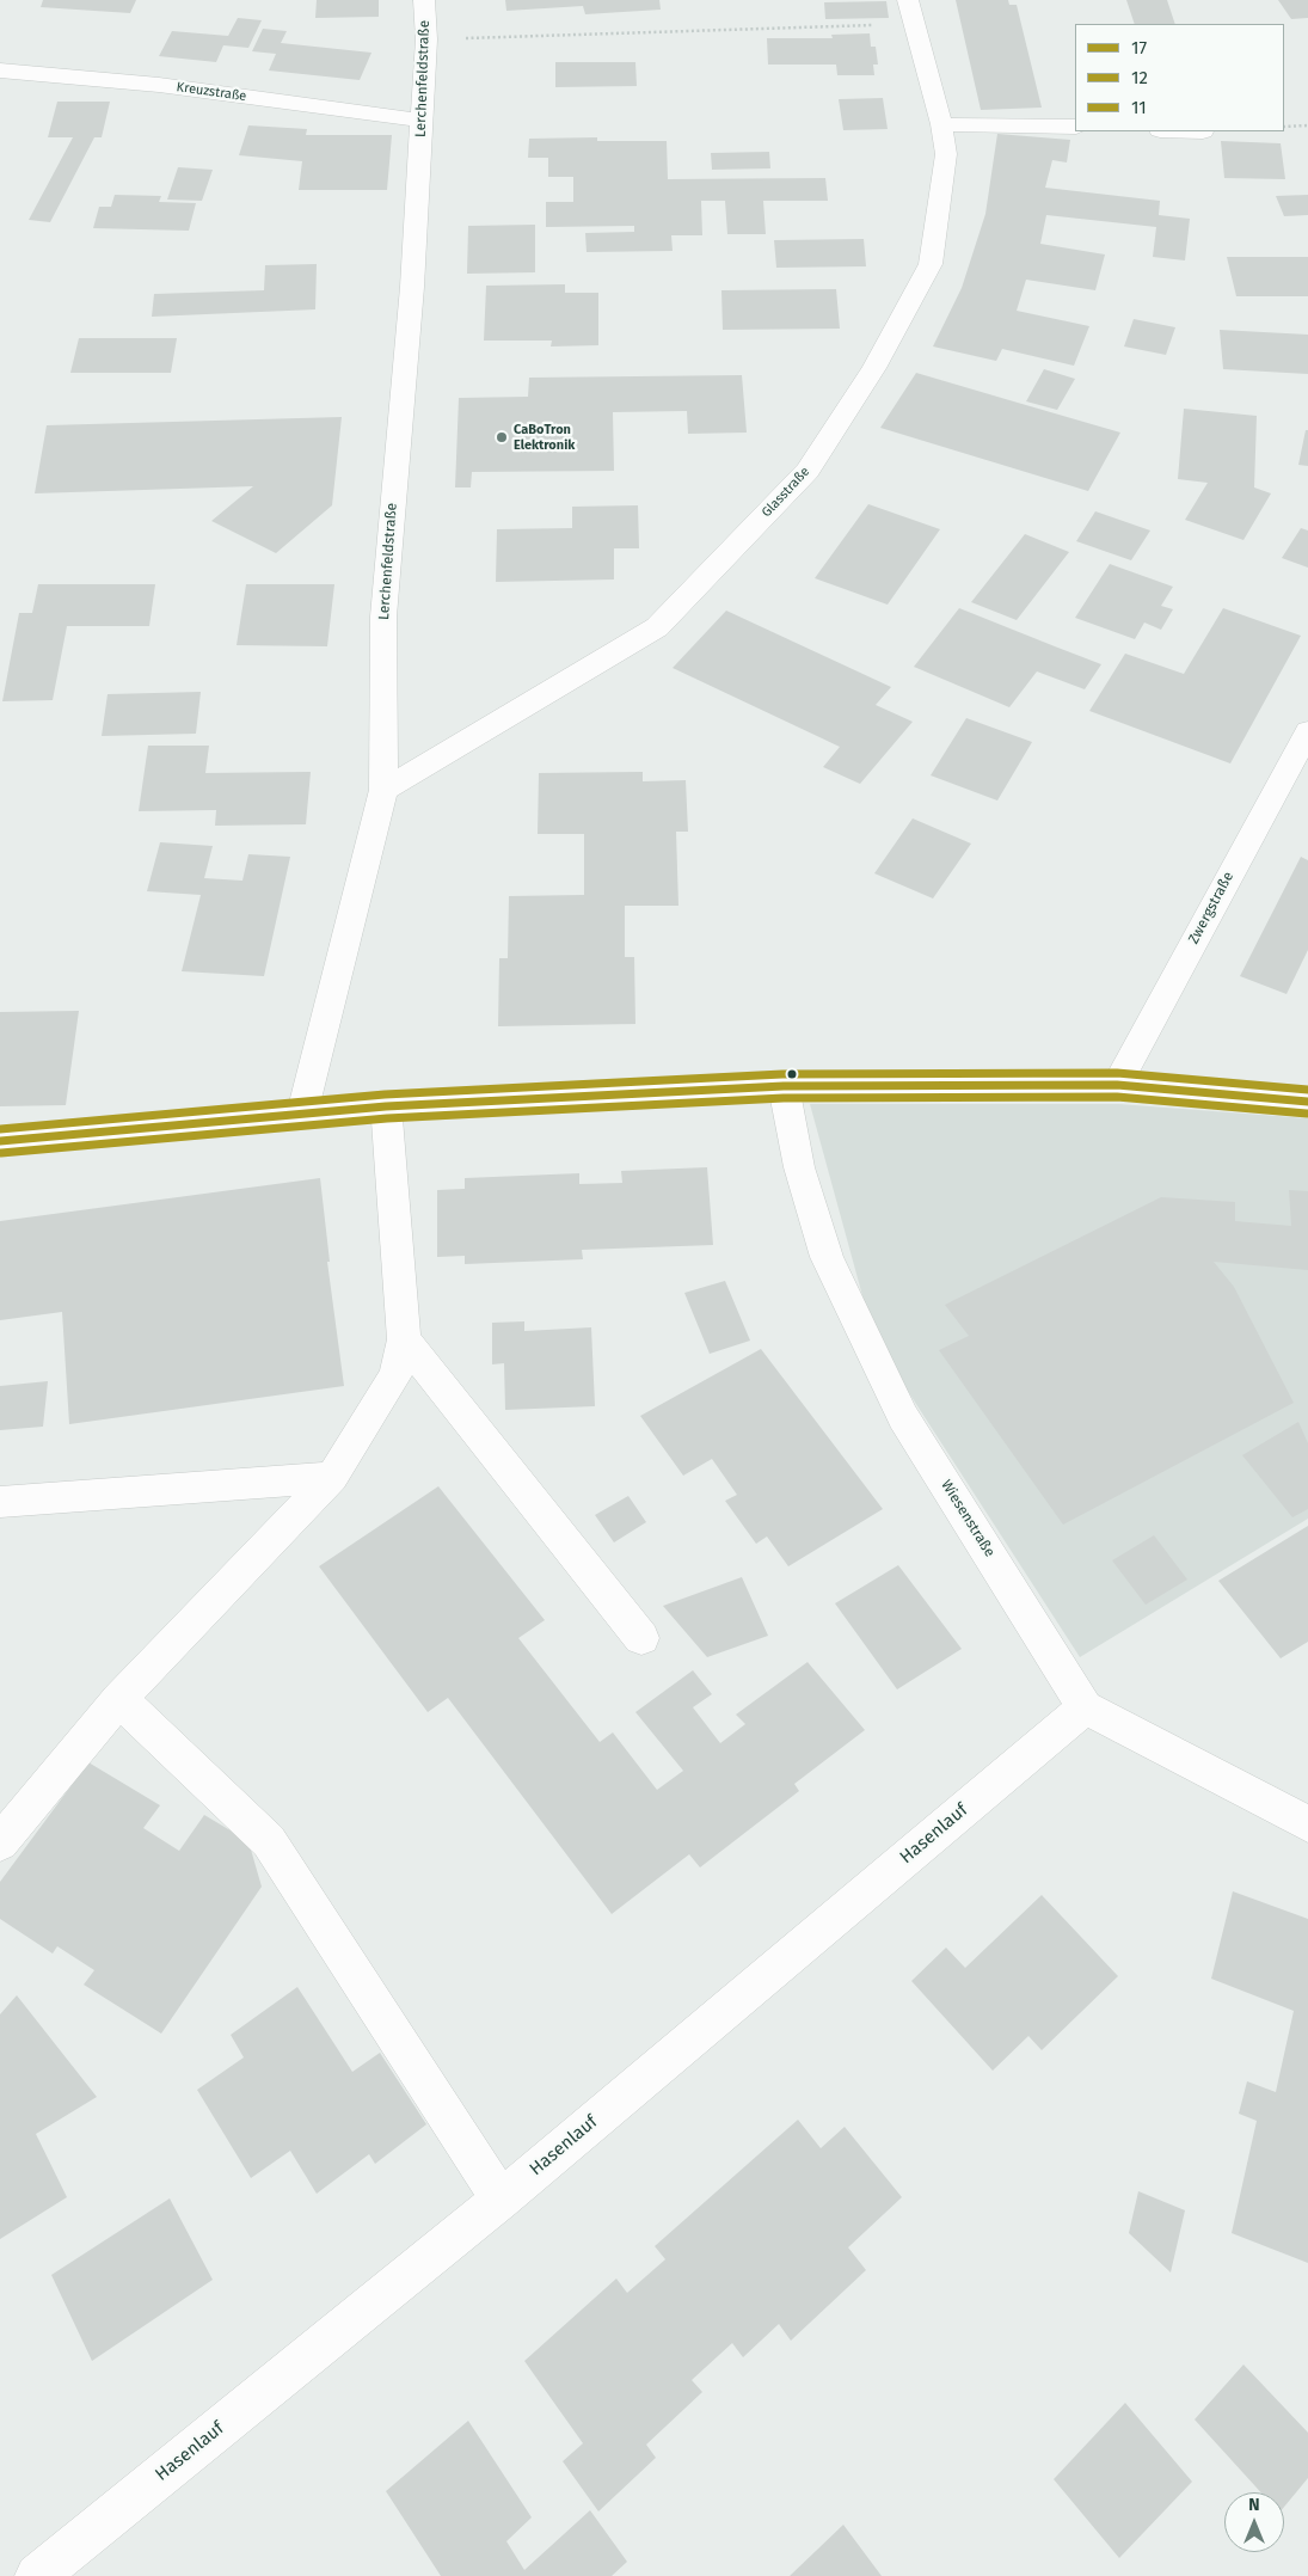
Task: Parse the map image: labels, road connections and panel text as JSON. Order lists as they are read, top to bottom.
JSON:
{
  "streets": {
    "street": [
      "Lerchenfeldstraße",
      "Kreuzstraße",
      "Glasstraße",
      "Zwergstraße",
      "Wiesenstraße",
      "Hasenlauf"
    ]
  },
  "crossings": [
    ["Lerchenfeldstraße", "Kreuzstraße"],
    ["Lerchenfeldstraße", "Glasstraße"],
    ["Wiesenstraße", "Hasenlauf"]
  ],
  "places": ["CaBoTron Elektronik"],
  "lines": ["transit line 11", "transit line 17", "transit line 12"],
  "legend": ["17", "12", "11"],
  "north": "top"
}
